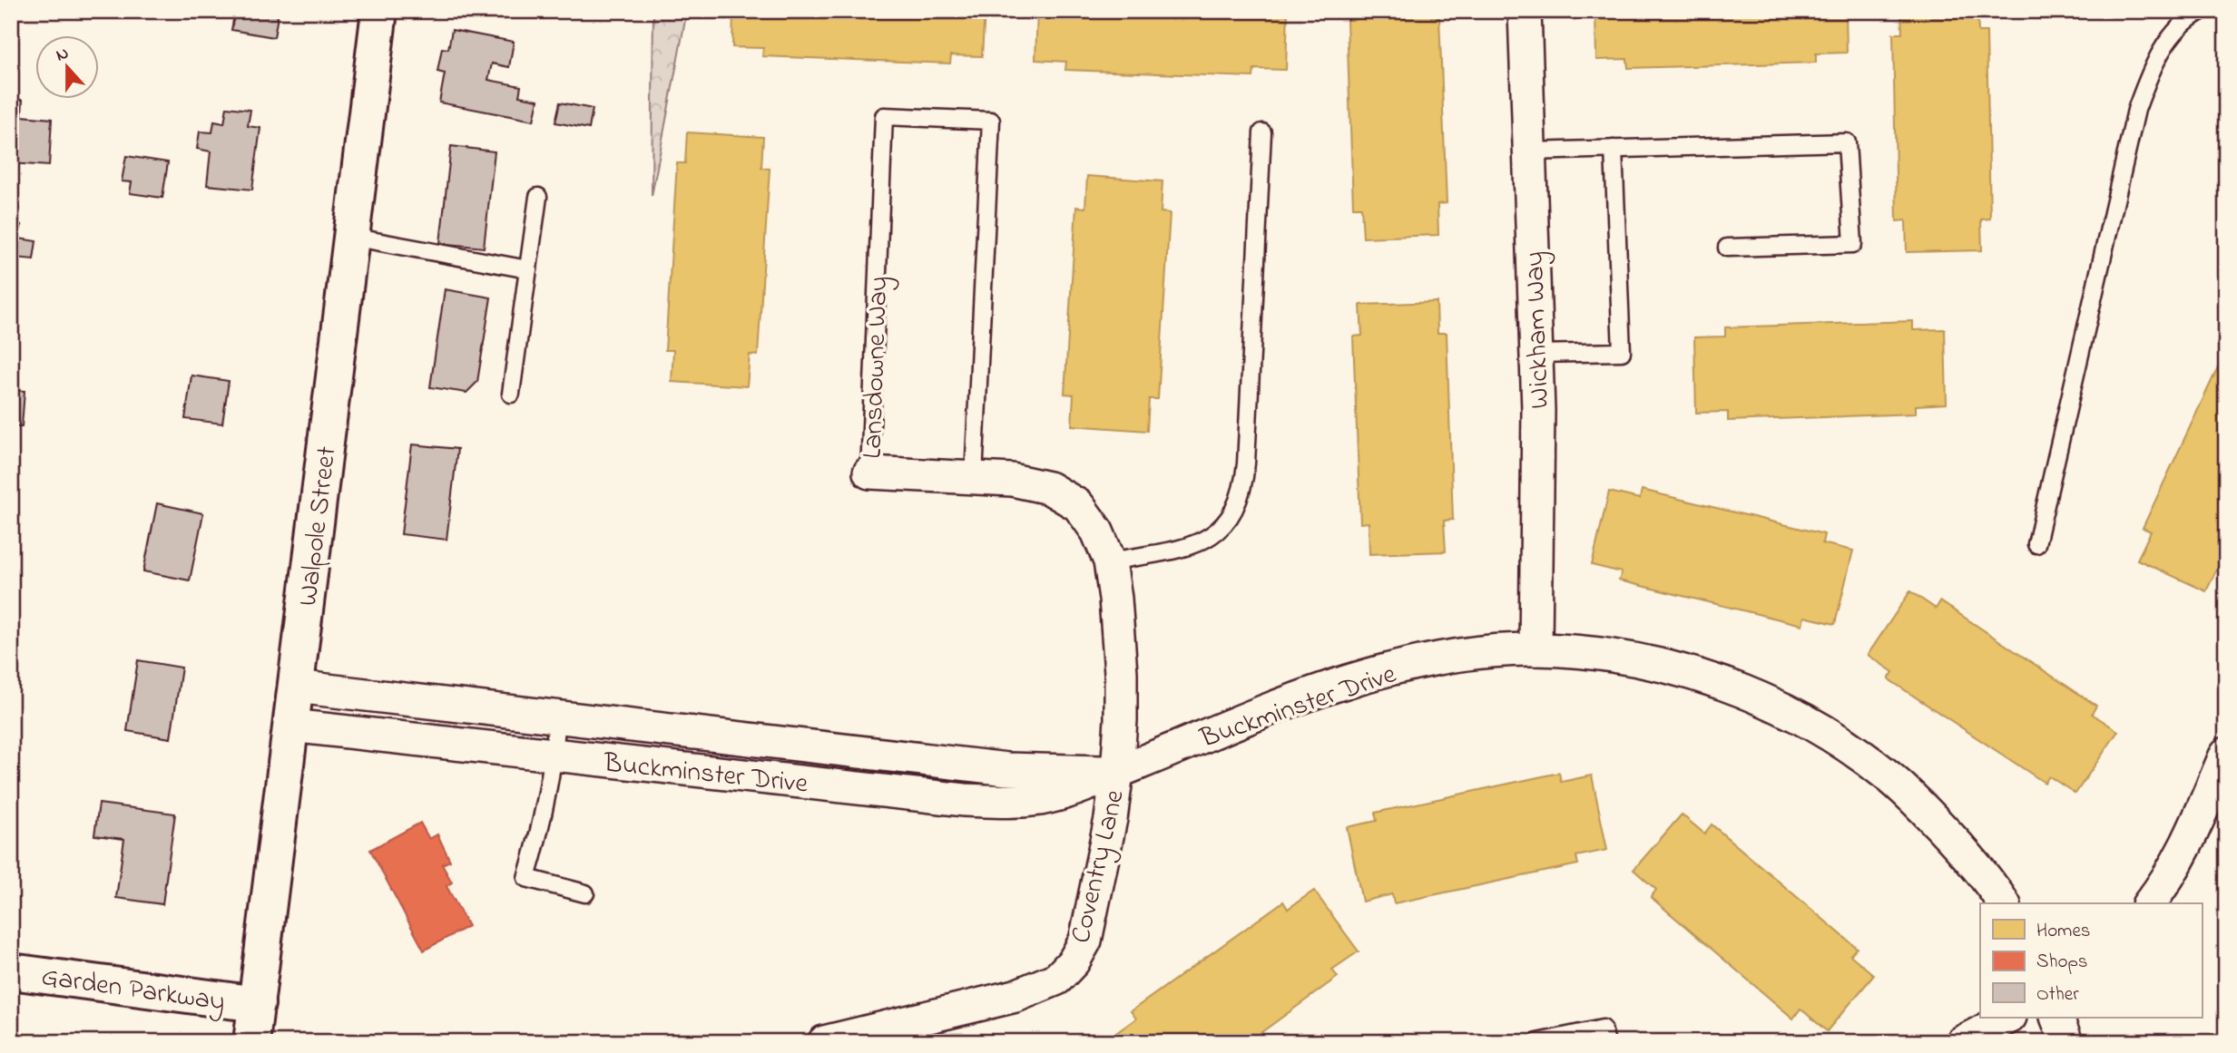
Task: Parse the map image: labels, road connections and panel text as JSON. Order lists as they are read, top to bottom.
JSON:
{
  "streets": {
    "main road": ["Walpole Street", "Garden Parkway"],
    "street": [
      "Wickham Way",
      "Lansdowne Way",
      "Buckminster Drive",
      "Coventry Lane"
    ]
  },
  "crossings": [
    ["Wickham Way", "Buckminster Drive"],
    ["Lansdowne Way", "Buckminster Drive"],
    ["Lansdowne Way", "Coventry Lane"],
    ["Walpole Street", "Buckminster Drive"],
    ["Walpole Street", "Garden Parkway"],
    ["Buckminster Drive", "Coventry Lane"]
  ],
  "legend": ["Homes", "Shops", "Other"],
  "north": "top"
}
